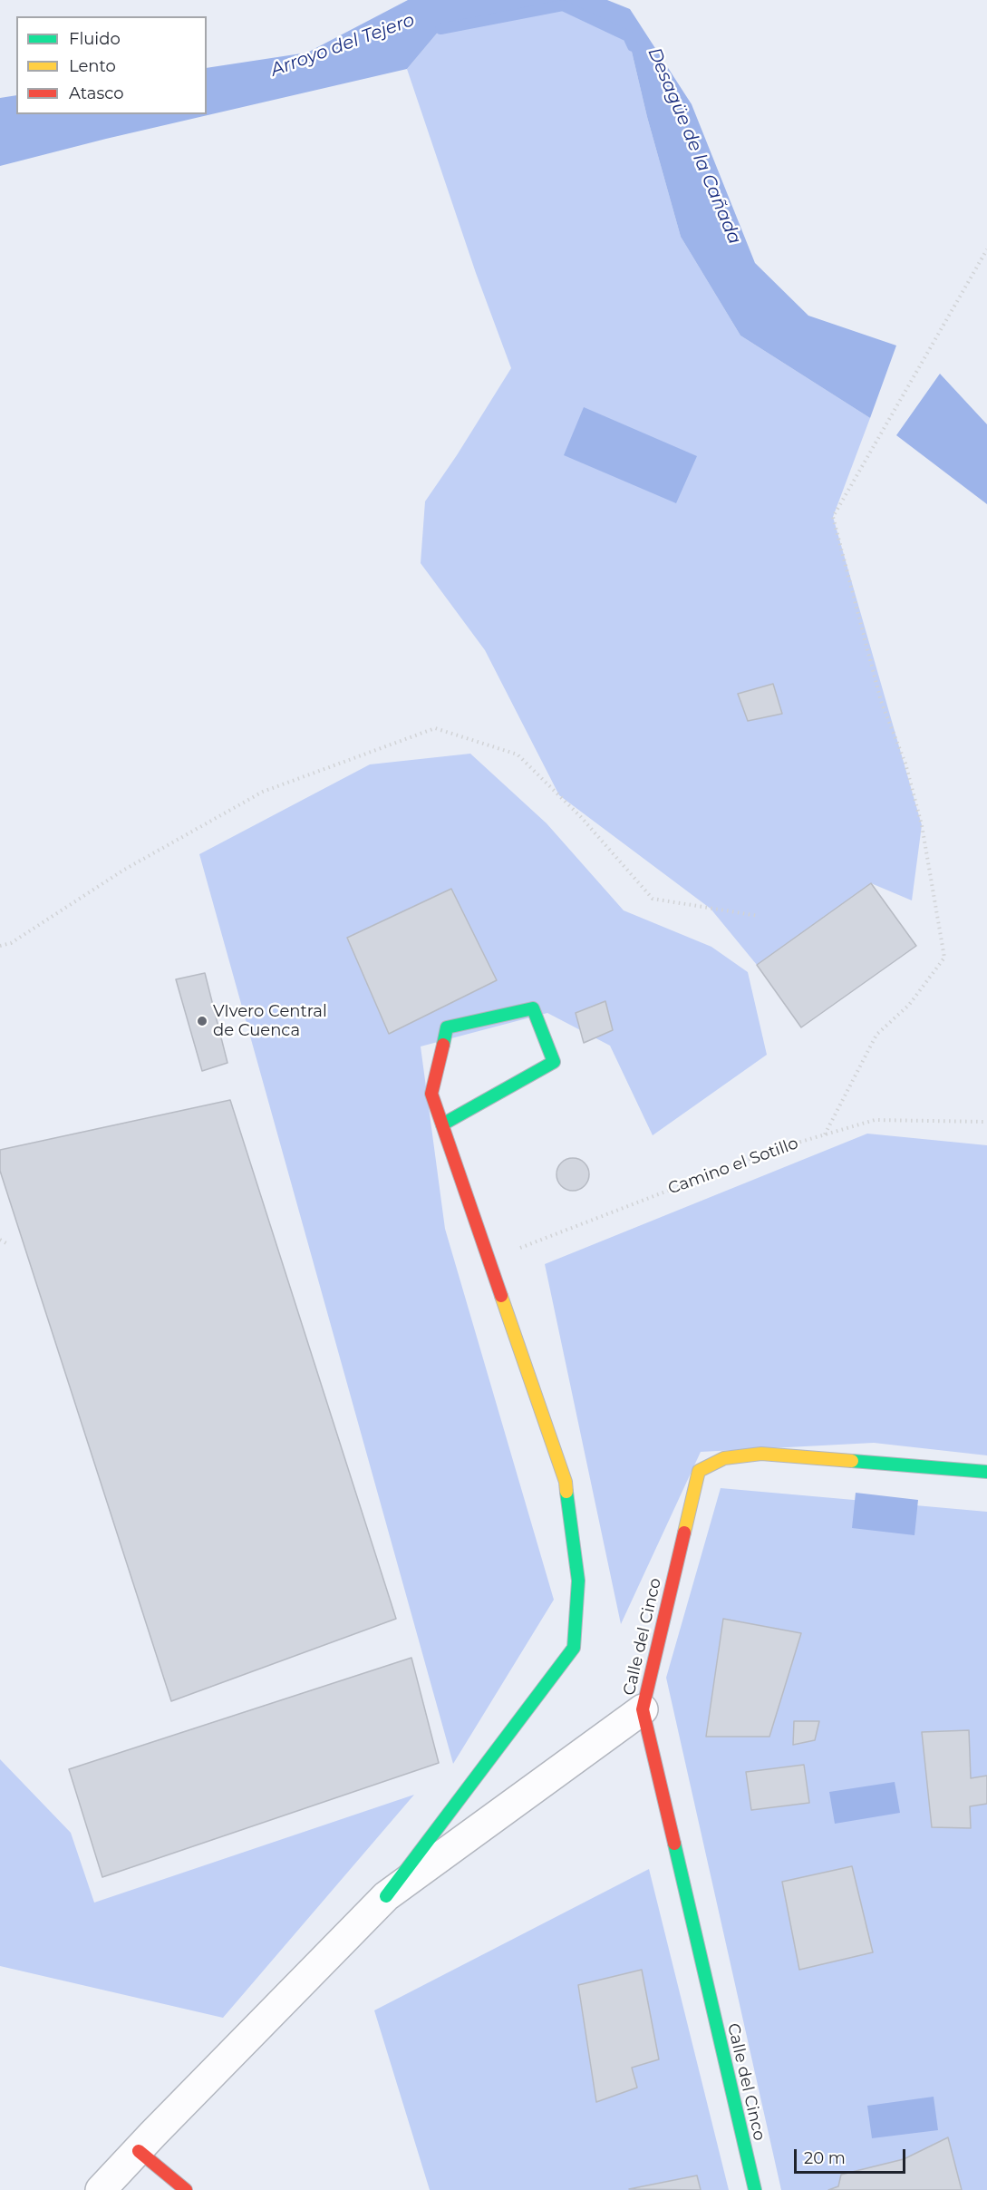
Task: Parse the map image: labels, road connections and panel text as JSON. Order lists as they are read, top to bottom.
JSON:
{
  "streets": {
    "street": ["Calle del Cinco"],
    "path": ["Camino el Sotillo"]
  },
  "water": ["Arroyo del Tejero", "Desagüe de la Cañada"],
  "places": ["VIvero Central de Cuenca"],
  "legend": ["Fluido", "Lento", "Atasco"],
  "scale_bar": "20 m"
}
